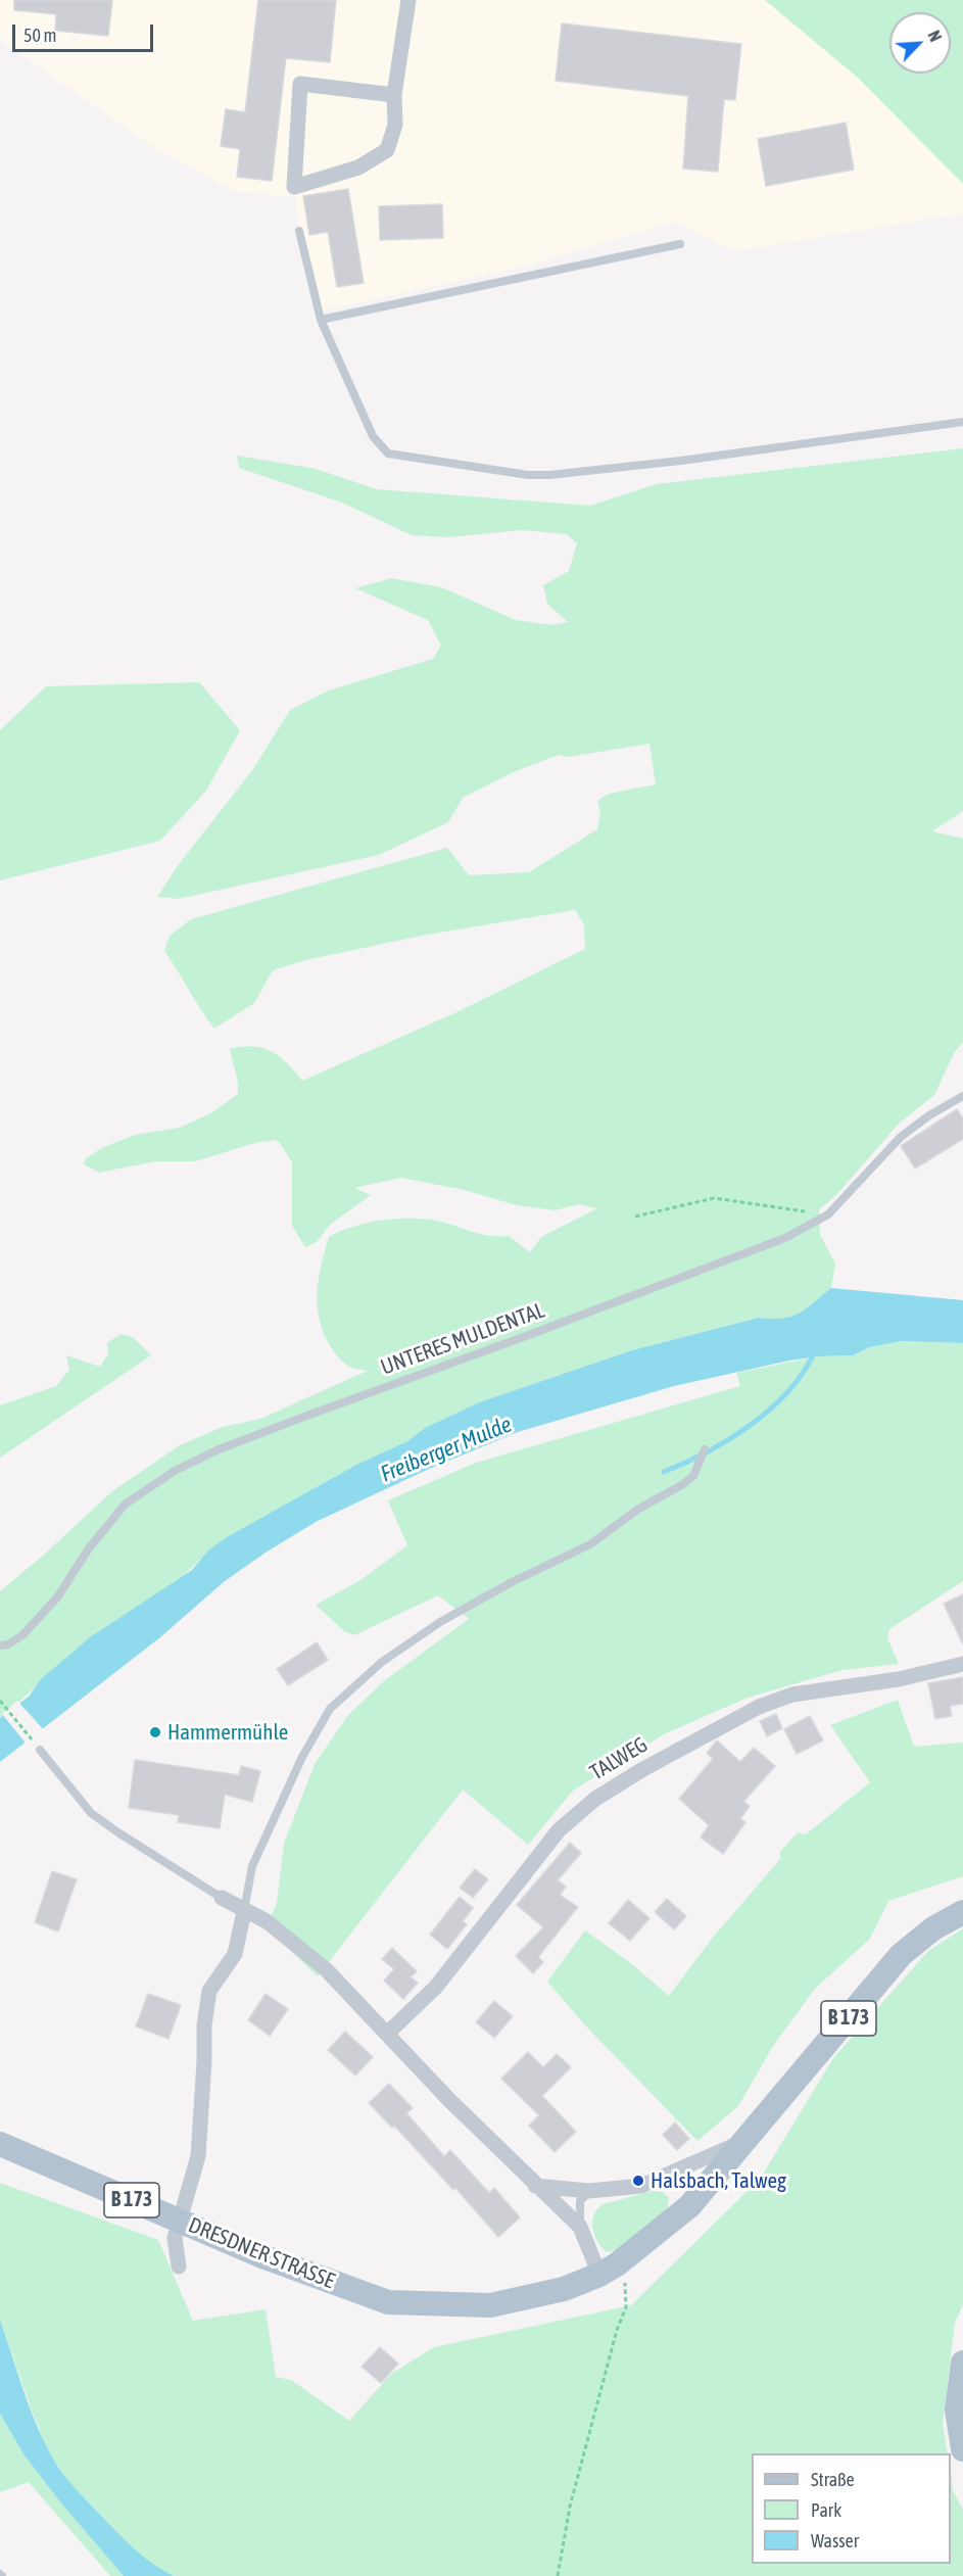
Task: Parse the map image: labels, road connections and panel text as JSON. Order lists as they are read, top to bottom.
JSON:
{
  "streets": {
    "main road": ["B 173", "DRESDNER STRASSE"],
    "street": ["TALWEG"],
    "lane": ["UNTERES MULDENTAL"]
  },
  "crossings": [
    ["B 173", "DRESDNER STRASSE"]
  ],
  "water": ["Freiberger Mulde"],
  "places": ["Hammermühle", "Halsbach, Talweg"],
  "legend": ["Straße", "Park", "Wasser"],
  "scale_bar": "50 m",
  "north": "top right"
}
